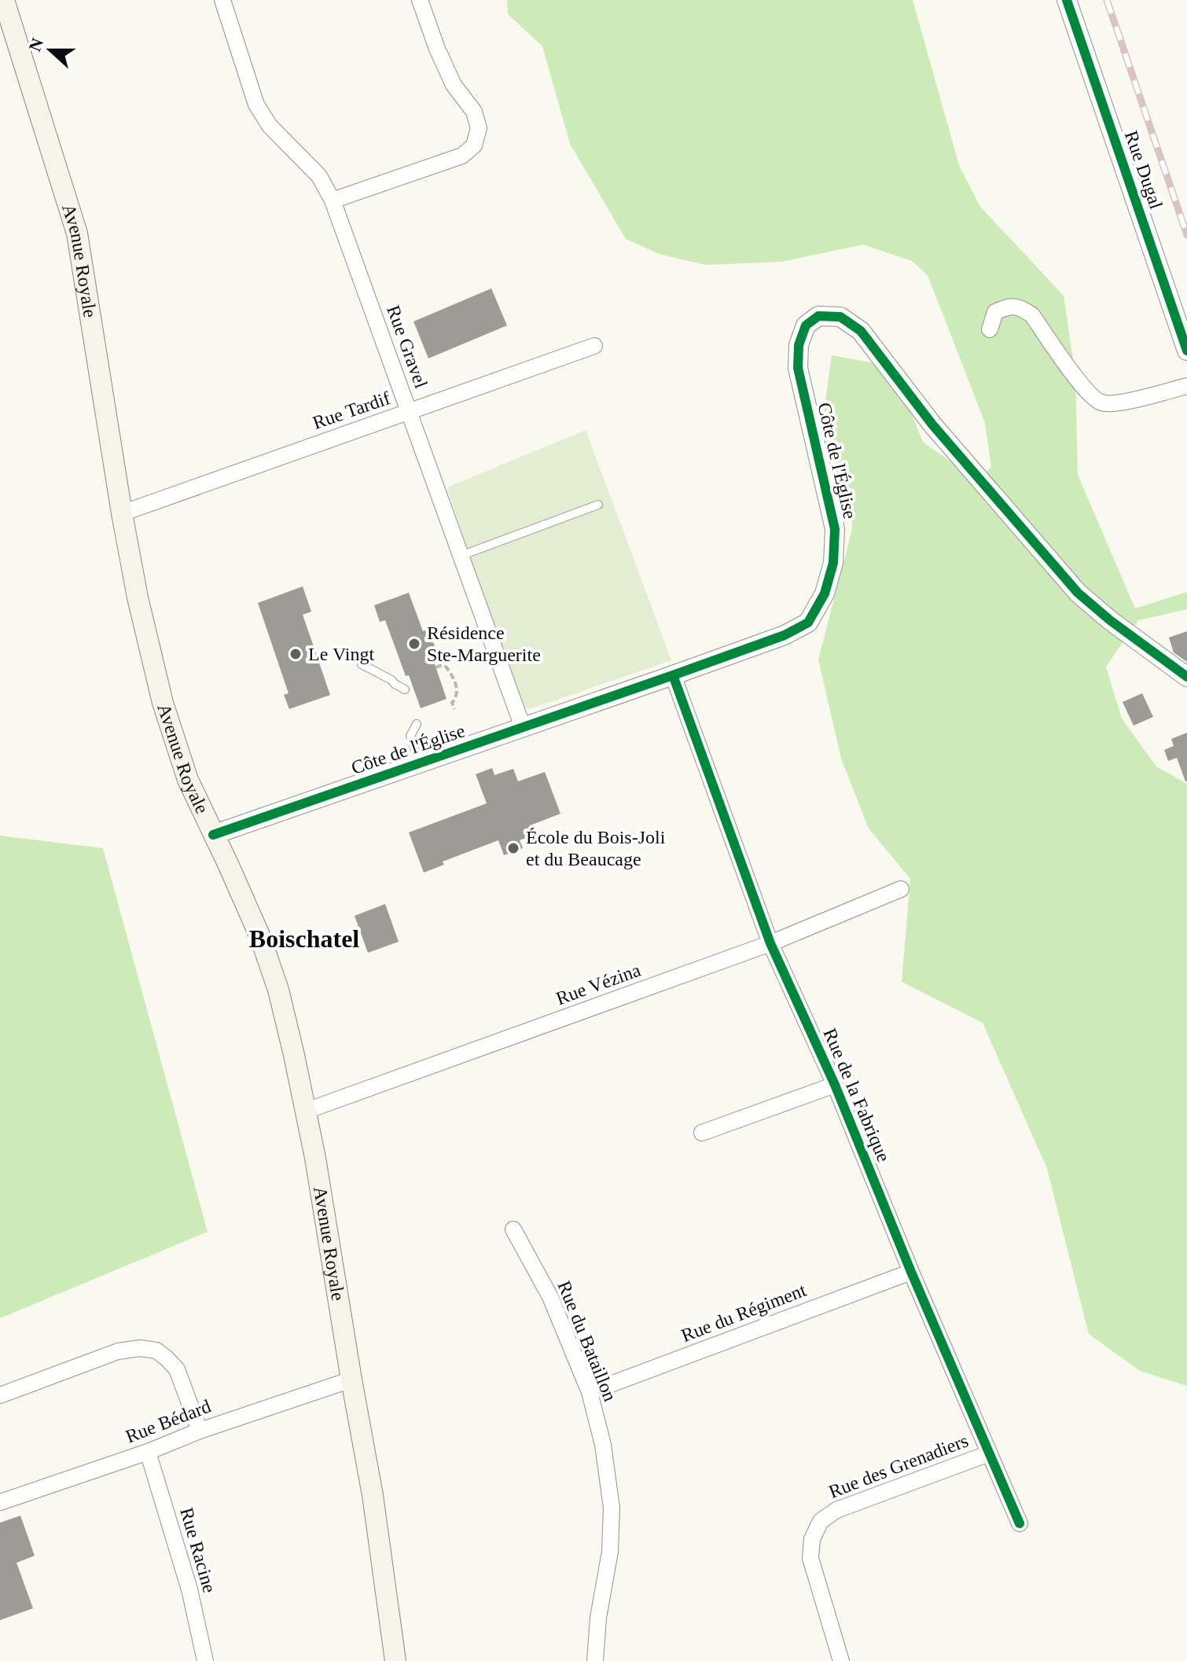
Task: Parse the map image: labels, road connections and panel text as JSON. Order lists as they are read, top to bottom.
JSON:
{
  "streets": {
    "main road": ["Avenue Royale"],
    "street": [
      "Rue Dugal",
      "Rue Gravel",
      "Rue Tardif",
      "Côte de l'Église",
      "Rue Vézina",
      "Rue de la Fabrique",
      "Rue du Régiment",
      "Rue du Bataillon",
      "Rue Bédard",
      "Rue des Grenadiers",
      "Rue Racine"
    ]
  },
  "crossings": [
    ["Avenue Royale", "Rue Tardif"],
    ["Avenue Royale", "Côte de l'Église"],
    ["Avenue Royale", "Rue Vézina"],
    ["Avenue Royale", "Rue Bédard"],
    ["Rue Gravel", "Rue Tardif"],
    ["Rue Gravel", "Côte de l'Église"],
    ["Côte de l'Église", "Rue de la Fabrique"],
    ["Rue Vézina", "Rue de la Fabrique"],
    ["Rue de la Fabrique", "Rue du Régiment"],
    ["Rue de la Fabrique", "Rue des Grenadiers"],
    ["Rue du Régiment", "Rue du Bataillon"],
    ["Rue Bédard", "Rue Racine"]
  ],
  "districts": ["Boischatel"],
  "places": ["Résidence Ste-Marguerite", "Le Vingt", "École du Bois-Joli et du Beaucage"],
  "north": "left"
}
